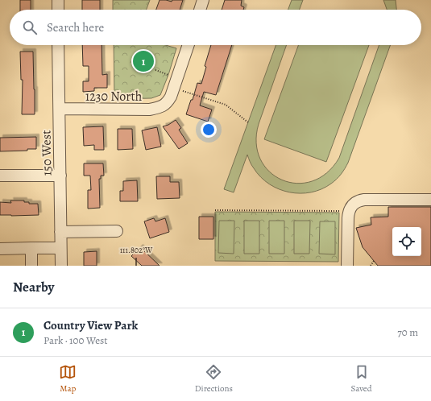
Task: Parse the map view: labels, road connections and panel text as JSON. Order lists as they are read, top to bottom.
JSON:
{
  "streets": {
    "street": ["1230 North", "150 West"]
  },
  "crossings": [
    ["1230 North", "150 West"]
  ],
  "page": {
    "search": "Search here",
    "pins": "1",
    "heading": "Nearby",
    "list": [
      {
        "mark": "1",
        "name": "Country View Park",
        "note": "Park · 100 West",
        "value": "70 m"
      }
    ],
    "nav": ["Map", "Directions", "Saved"]
  },
  "coordinates": ["111.802°W"]
}
